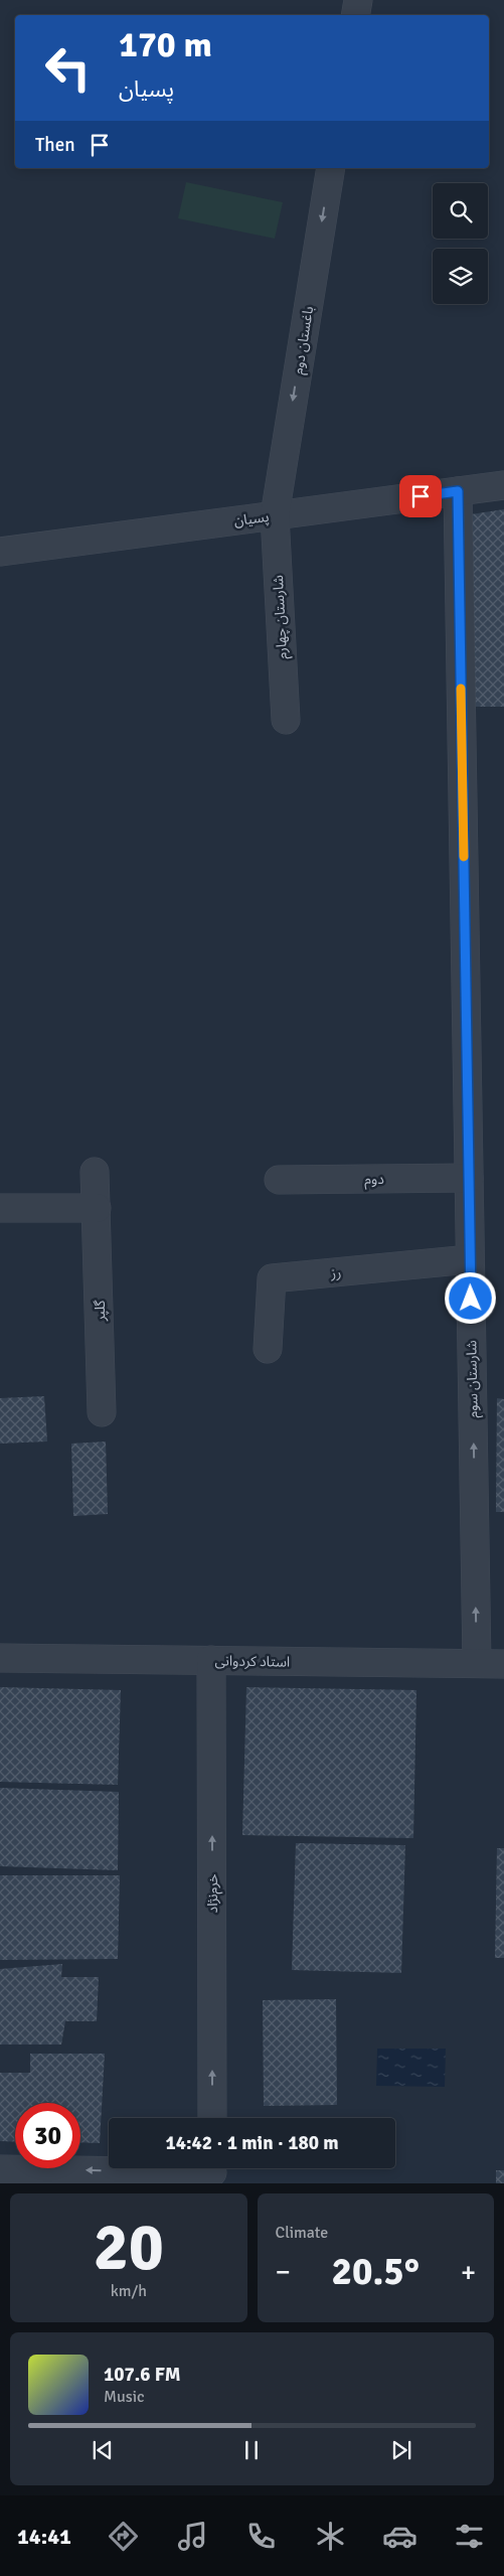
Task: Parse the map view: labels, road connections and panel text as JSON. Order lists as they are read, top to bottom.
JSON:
{
  "streets": {
    "street": [
      "باغستان دوم",
      "پسیان",
      "شارستان چهارم",
      "دوم",
      "رز",
      "گلپر",
      "شارستان سوم",
      "استاد کردوانی",
      "خرم‌نژاد"
    ]
  },
  "crossings": [
    ["باغستان دوم", "پسیان"],
    ["باغستان دوم", "شارستان چهارم"],
    ["پسیان", "شارستان چهارم"],
    ["پسیان", "شارستان سوم"],
    ["دوم", "شارستان سوم"],
    ["رز", "شارستان سوم"],
    ["شارستان سوم", "استاد کردوانی"],
    ["استاد کردوانی", "خرم‌نژاد"]
  ],
  "one_way": ["باغستان دوم", "خرم‌نژاد"],
  "page": {
    "turn": ["170 m", "پسیان"],
    "then": "Then",
    "limit": "30",
    "trip": "14:42 · 1 min · 180 m",
    "tile": [
      ["20", "km/h"],
      "Climate"
    ],
    "heat": ["−", "20.5°", "+"],
    "song": ["107.6 FM", "Music"],
    "tabs": "14:41"
  }
}
